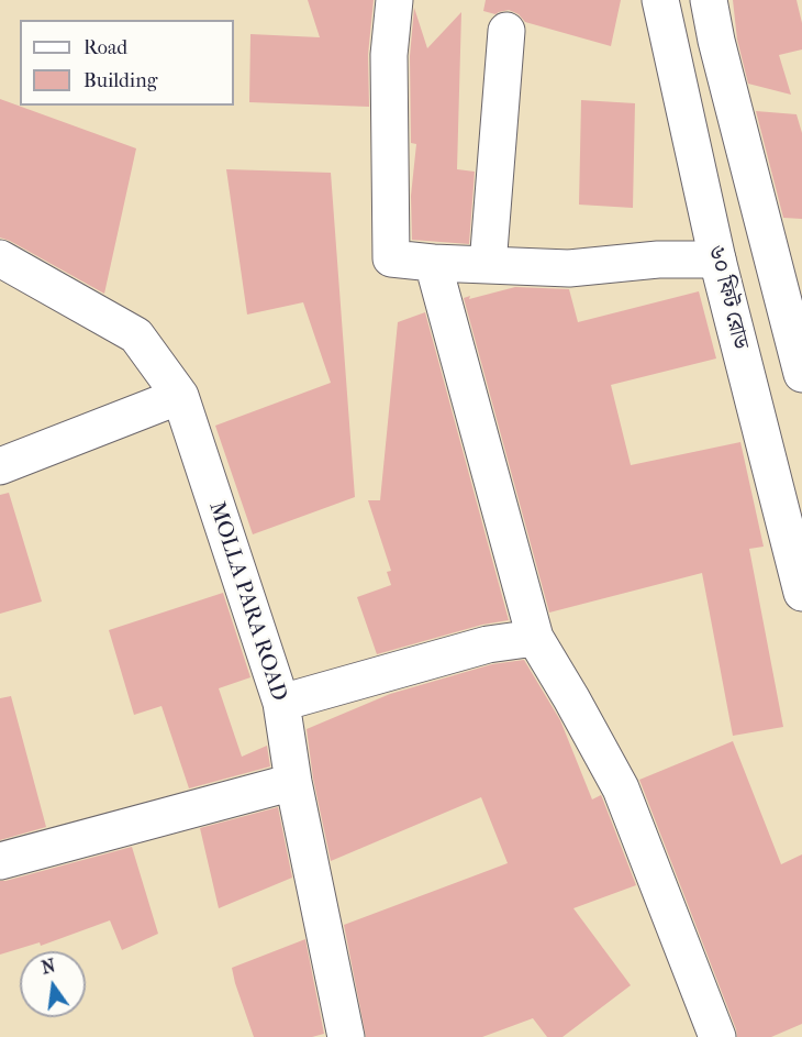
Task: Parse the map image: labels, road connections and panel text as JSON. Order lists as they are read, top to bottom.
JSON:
{
  "streets": {
    "street": ["৬০ ফিট রোড", "MOLLA PARA ROAD"]
  },
  "legend": ["Road", "Building"],
  "north": "top"
}
